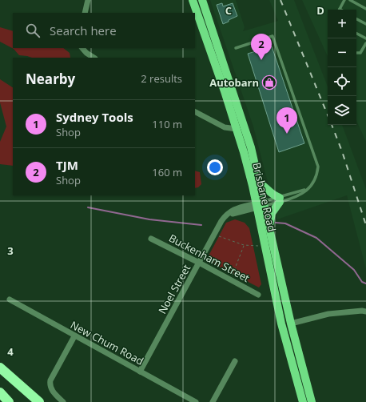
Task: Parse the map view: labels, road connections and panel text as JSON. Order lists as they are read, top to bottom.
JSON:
{
  "streets": {
    "main road": ["Brisbane Road"],
    "street": ["Buckenham Street", "Noel Street", "New Chum Road"]
  },
  "crossings": [
    ["Brisbane Road", "Noel Street"],
    ["Buckenham Street", "Noel Street"],
    ["Noel Street", "New Chum Road"]
  ],
  "places": {
    "shop": ["Autobarn"]
  },
  "page": {
    "map_buttons": ["+", "−"],
    "search": "Search here",
    "pins": ["2", "1"],
    "heading": ["Nearby", "2 results"],
    "list": [
      {
        "mark": "1",
        "name": "Sydney Tools",
        "note": "Shop",
        "value": "110 m"
      },
      {
        "mark": "2",
        "name": "TJM",
        "note": "Shop",
        "value": "160 m"
      }
    ]
  },
  "grid": {
    "columns": ["C", "D"],
    "rows": ["3", "4"]
  }
}
